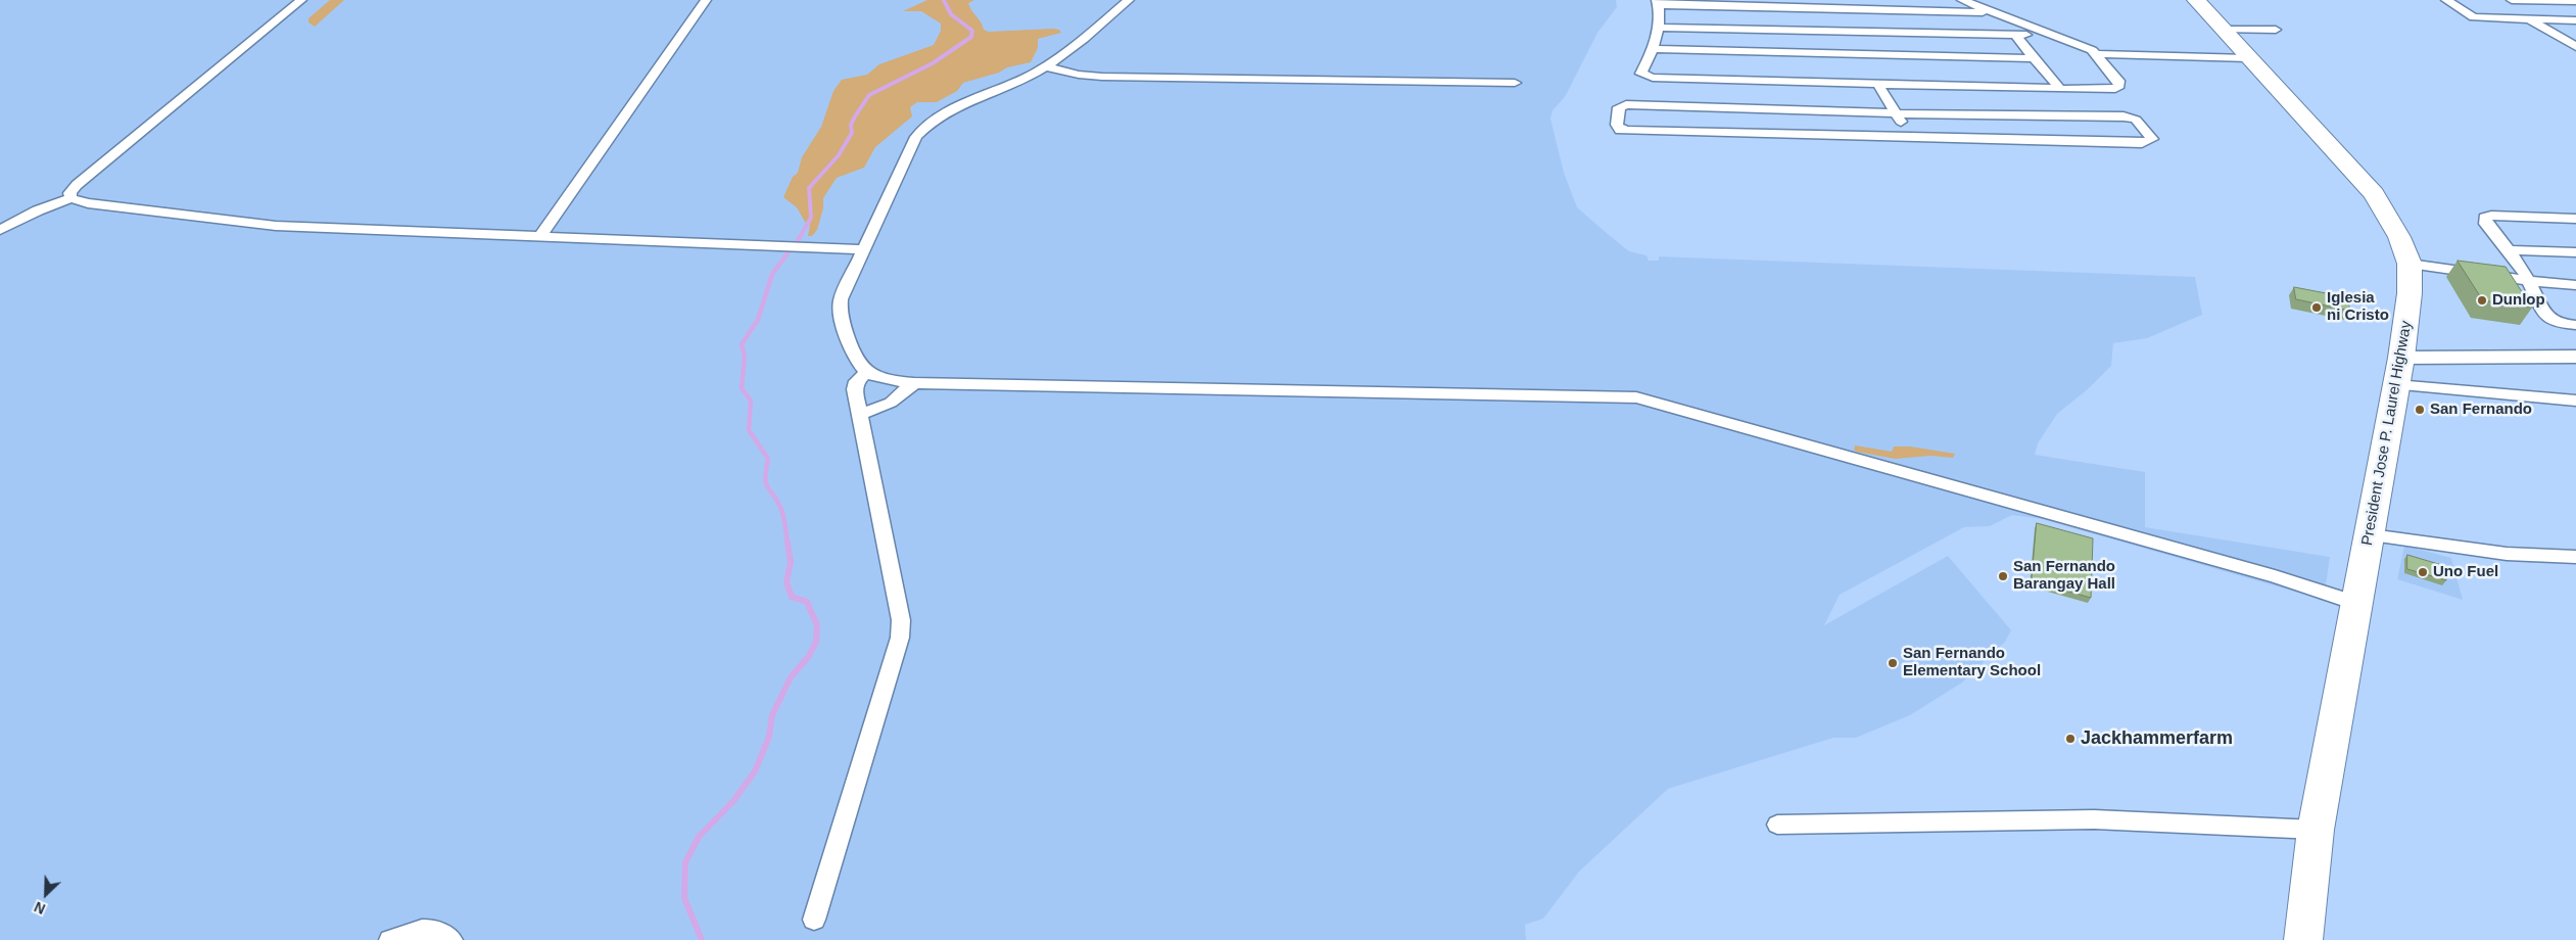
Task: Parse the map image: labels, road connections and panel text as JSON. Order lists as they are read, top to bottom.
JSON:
{
  "streets": {
    "highway": ["President Jose P. Laurel Highway"]
  },
  "places": [
    "Dunlop",
    "Iglesia ni Cristo",
    "San Fernando",
    "Uno Fuel",
    "San Fernando Barangay Hall",
    "San Fernando Elementary School",
    "Jackhammerfarm"
  ],
  "north": "bottom left"
}
